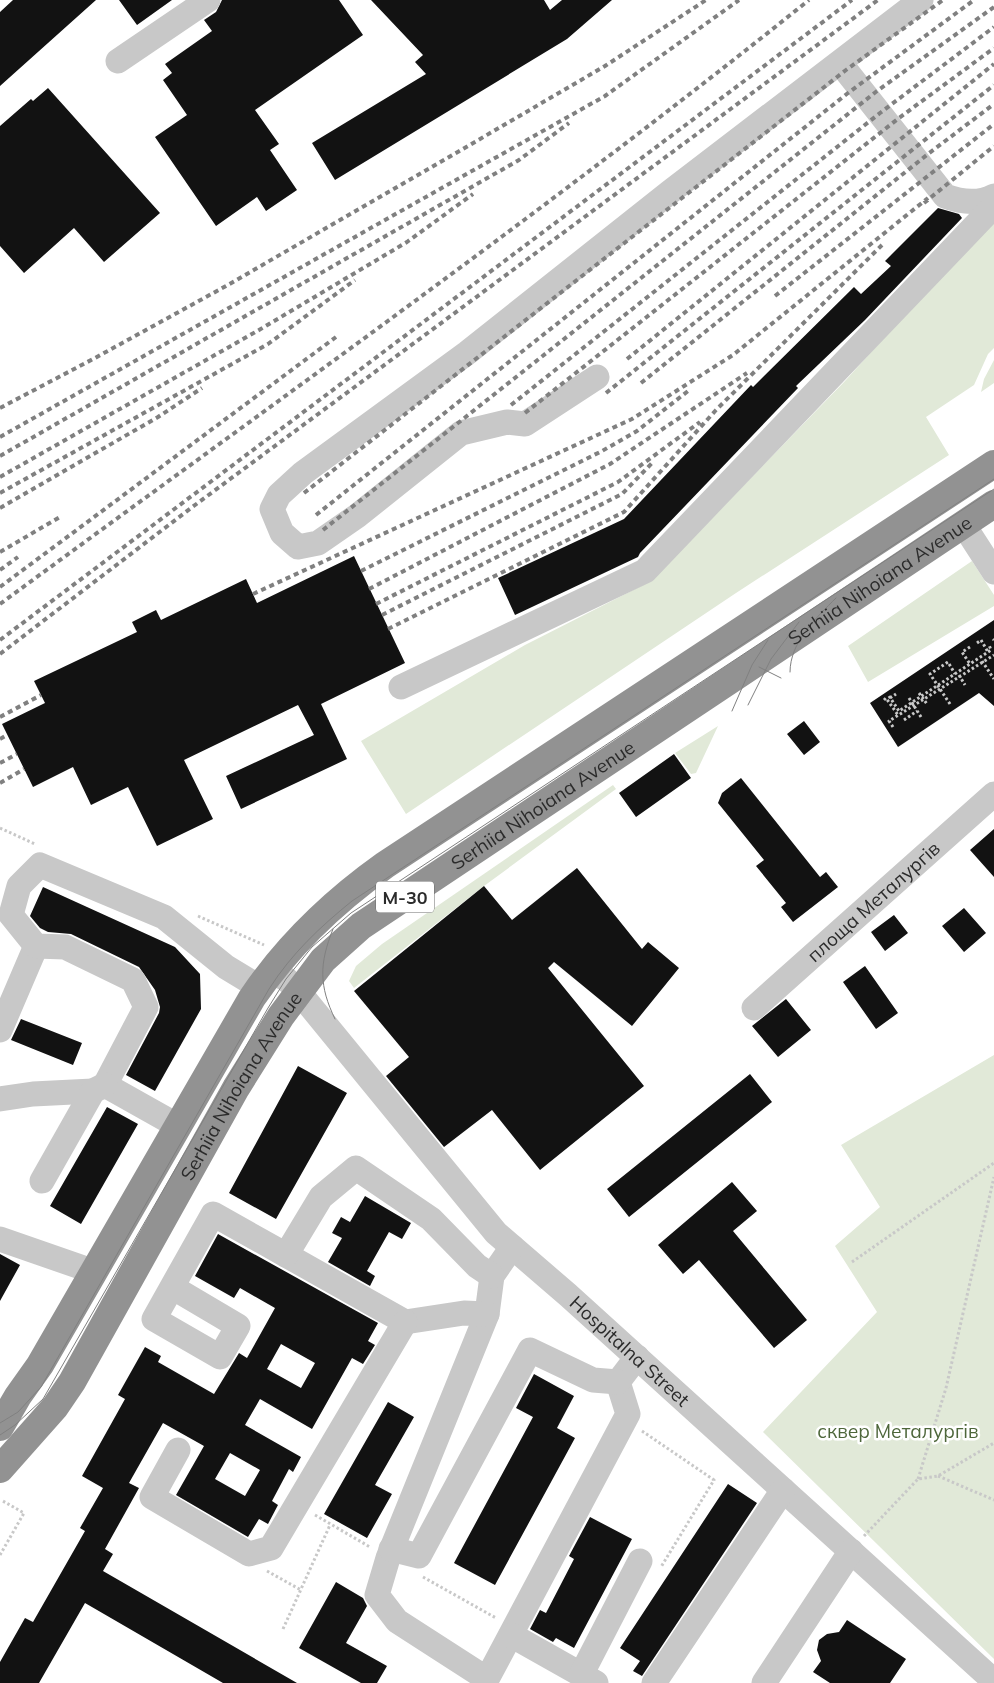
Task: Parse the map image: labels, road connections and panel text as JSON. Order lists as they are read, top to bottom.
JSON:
{
  "streets": {
    "highway": ["Serhiia Nihoiana Avenue", "М-30"],
    "street": ["площа Металургів", "Hospitalna Street"]
  },
  "crossings": [
    ["Serhiia Nihoiana Avenue", "Hospitalna Street"]
  ],
  "parks": ["сквер Металургів"]
}
